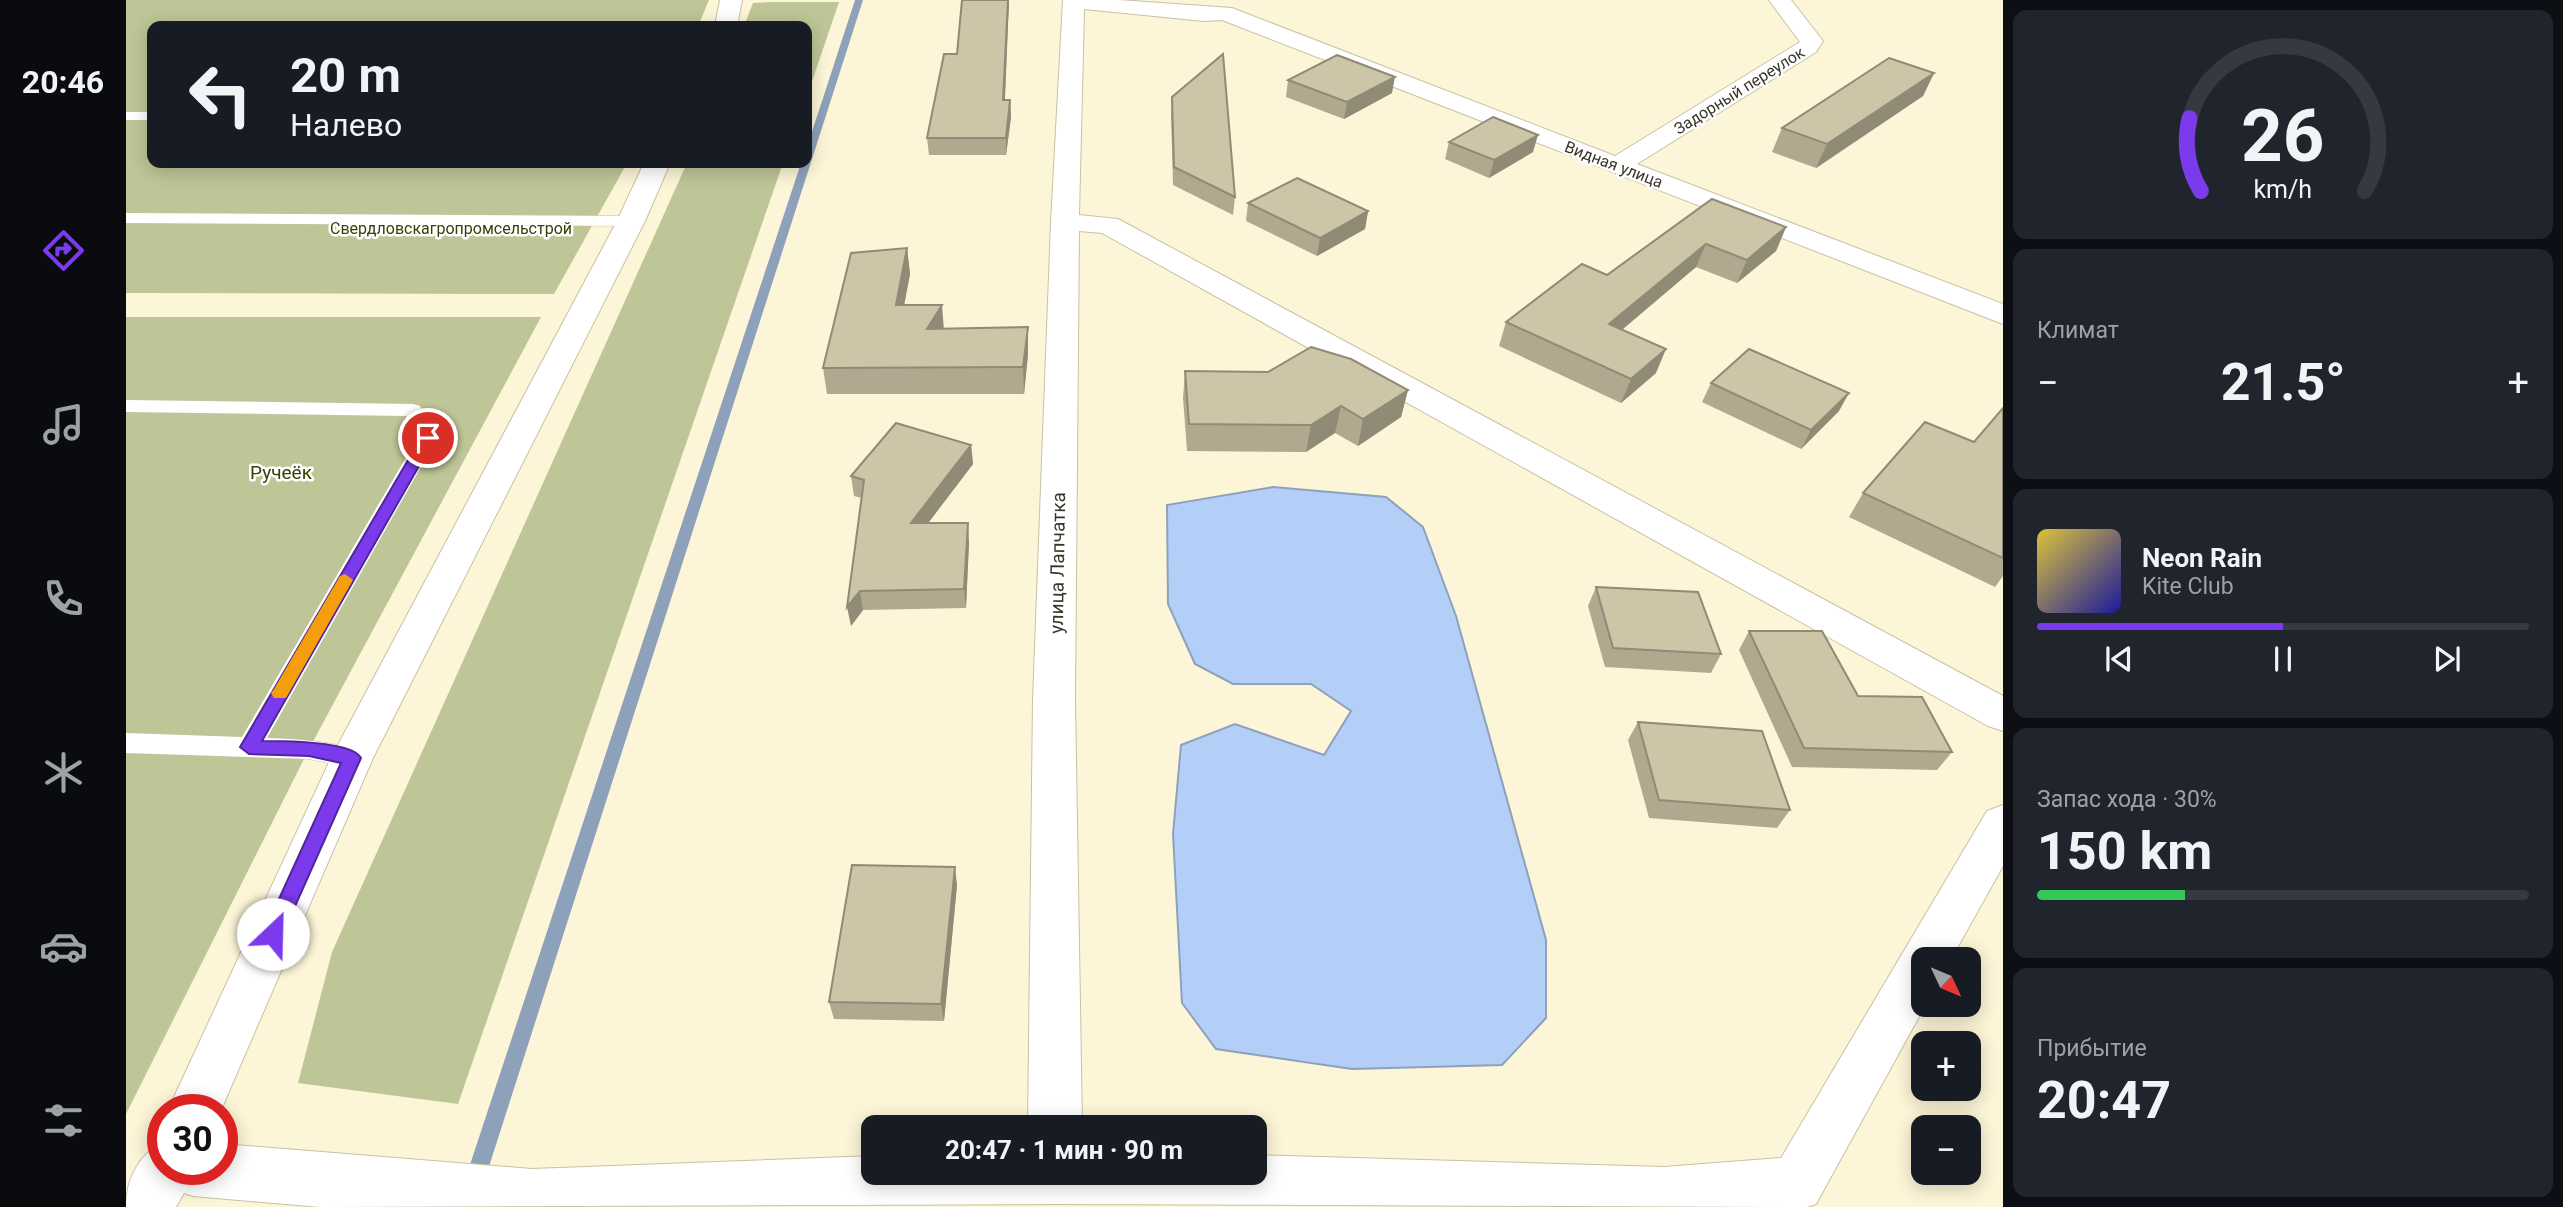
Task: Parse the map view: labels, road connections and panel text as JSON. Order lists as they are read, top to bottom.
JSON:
{
  "streets": {
    "street": ["Задорный переулок", "Видная улица", "улица Лапчатка"]
  },
  "crossings": [
    ["Задорный переулок", "Видная улица"],
    ["Видная улица", "улица Лапчатка"]
  ],
  "parks": ["Свердловскагропромсельстрой", "Ручеёк"],
  "north": "bottom right",
  "page": {
    "tabs": "20:46",
    "turn": ["20 m", "Налево"],
    "tile": [
      "Климат",
      ["Запас хода · 30%", "150 km"],
      ["Прибытие", "20:47"]
    ],
    "heat": ["−", "21.5°", "+"],
    "song": ["Neon Rain", "Kite Club"],
    "map_buttons": ["+", "−"],
    "limit": "30",
    "trip": "20:47 · 1 мин · 90 m",
    "gauge": ["26", "km/h"]
  }
}
